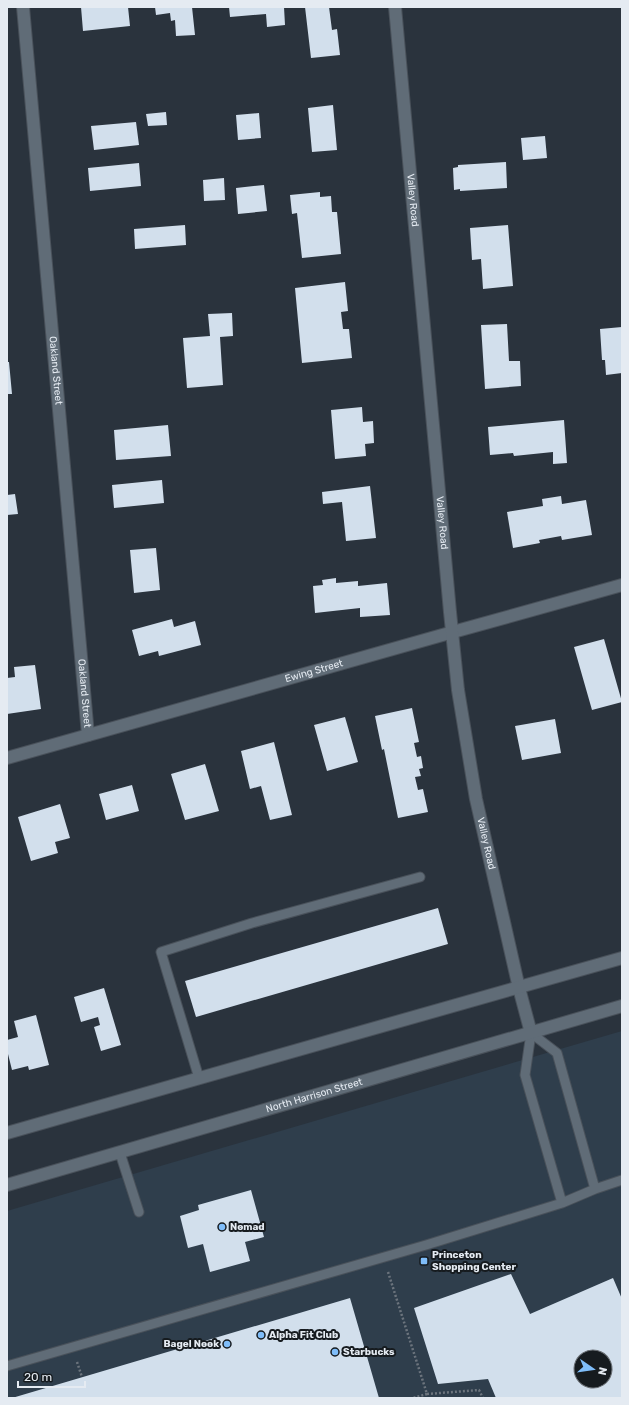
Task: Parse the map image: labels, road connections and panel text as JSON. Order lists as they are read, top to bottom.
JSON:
{
  "streets": {
    "street": [
      "Valley Road",
      "Oakland Street",
      "Ewing Street",
      "North Harrison Street"
    ]
  },
  "crossings": [
    ["Valley Road", "Ewing Street"],
    ["Valley Road", "North Harrison Street"],
    ["Oakland Street", "Ewing Street"]
  ],
  "places": {
    "other": [
      "Nomad",
      "Alpha Fit Club",
      "Bagel Nook",
      "Starbucks"
    ],
    "transit": ["Princeton Shopping Center"]
  },
  "scale_bar": "20 m",
  "north": "right"
}
